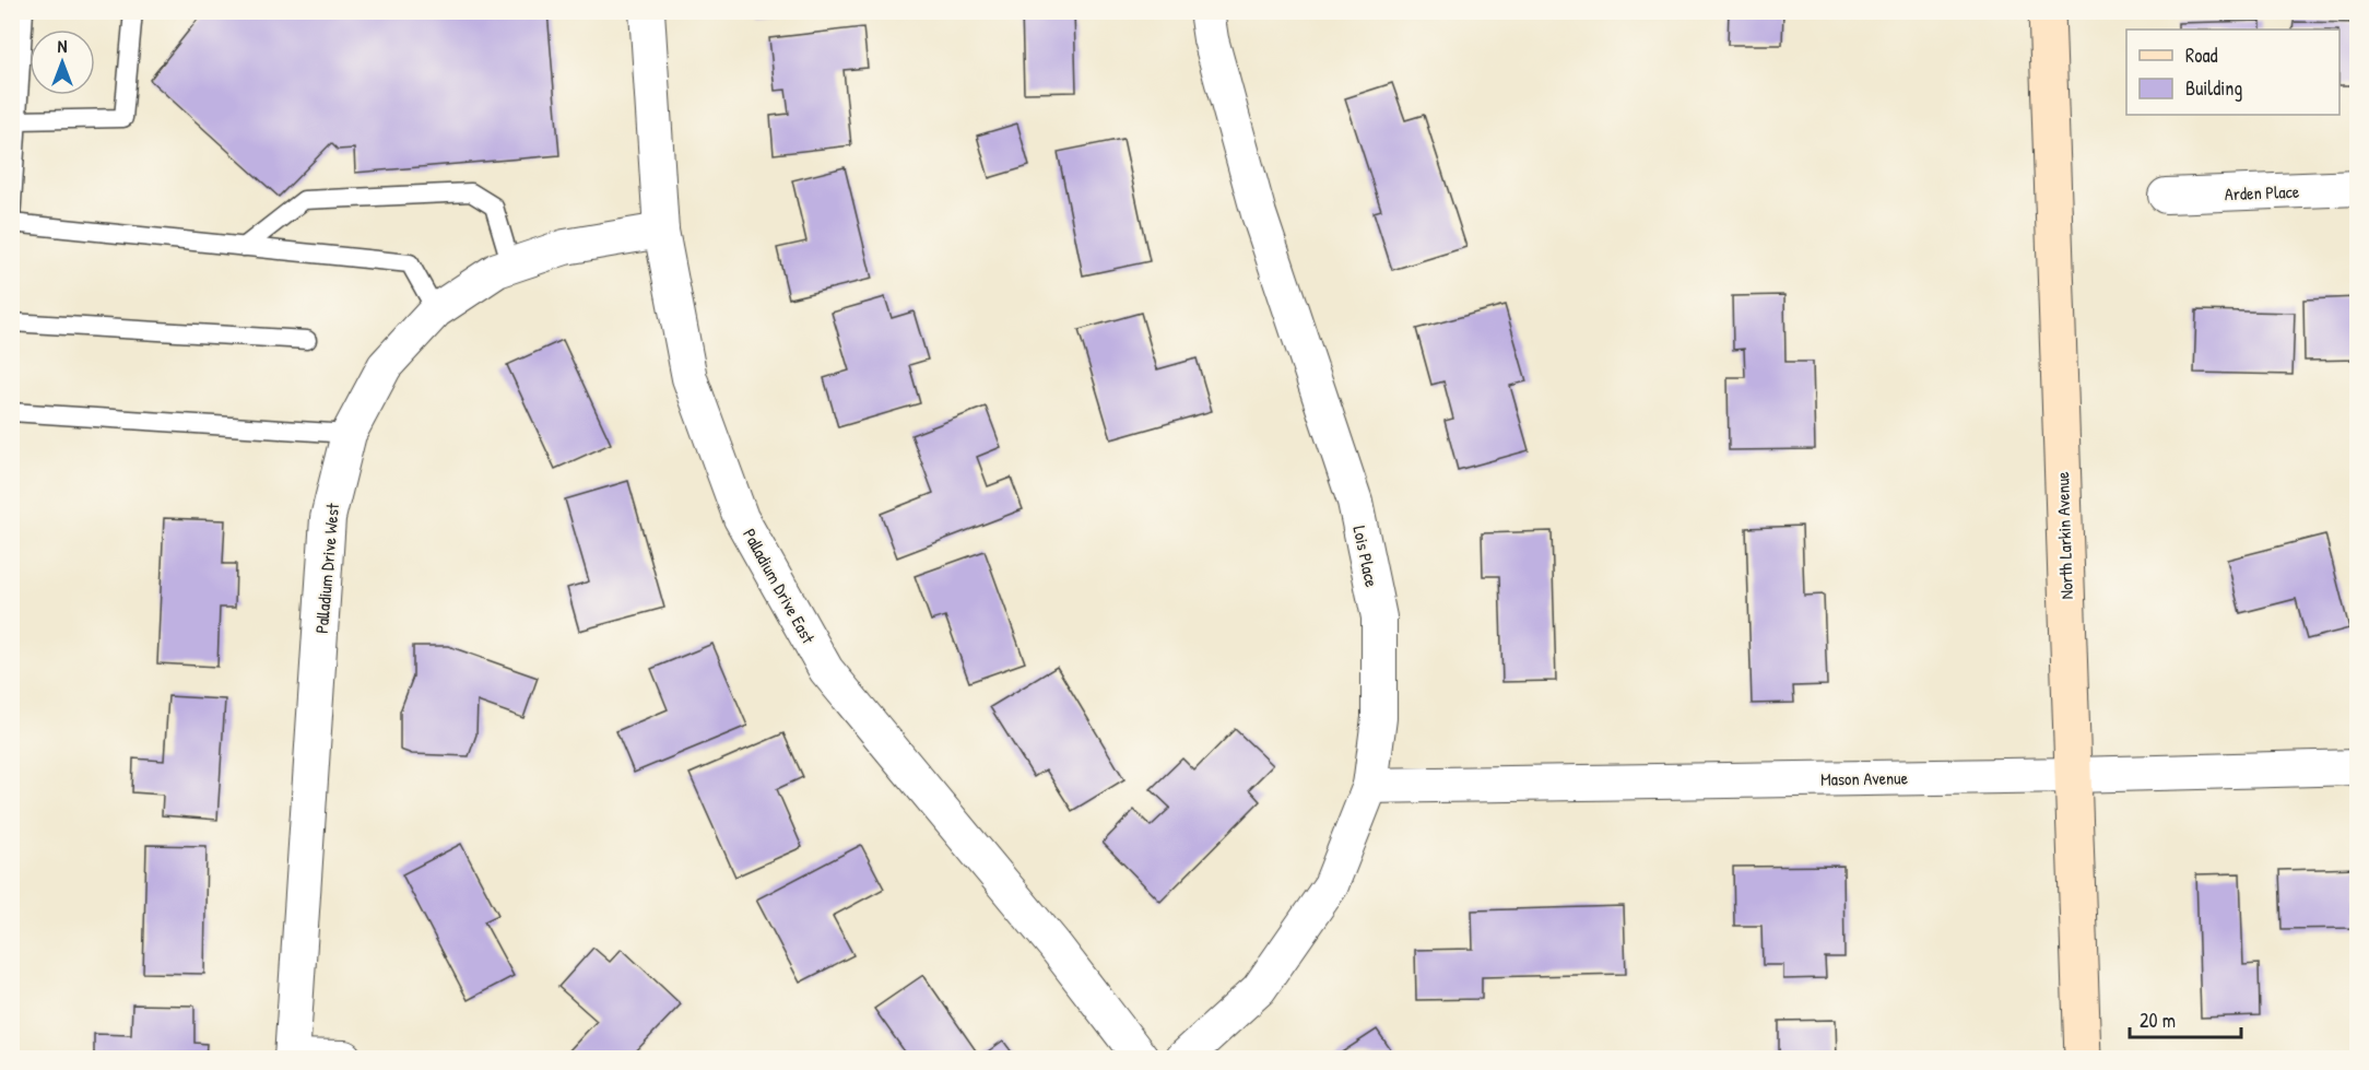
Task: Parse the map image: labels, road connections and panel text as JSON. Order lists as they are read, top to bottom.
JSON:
{
  "streets": {
    "main road": ["North Larkin Avenue"],
    "street": [
      "Arden Place",
      "Lois Place",
      "Palladium Drive West",
      "Palladium Drive East",
      "Mason Avenue"
    ]
  },
  "crossings": [
    ["North Larkin Avenue", "Mason Avenue"],
    ["Lois Place", "Mason Avenue"],
    ["Palladium Drive West", "Palladium Drive East"]
  ],
  "legend": ["Road", "Building"],
  "scale_bar": "20 m",
  "north": "top"
}
